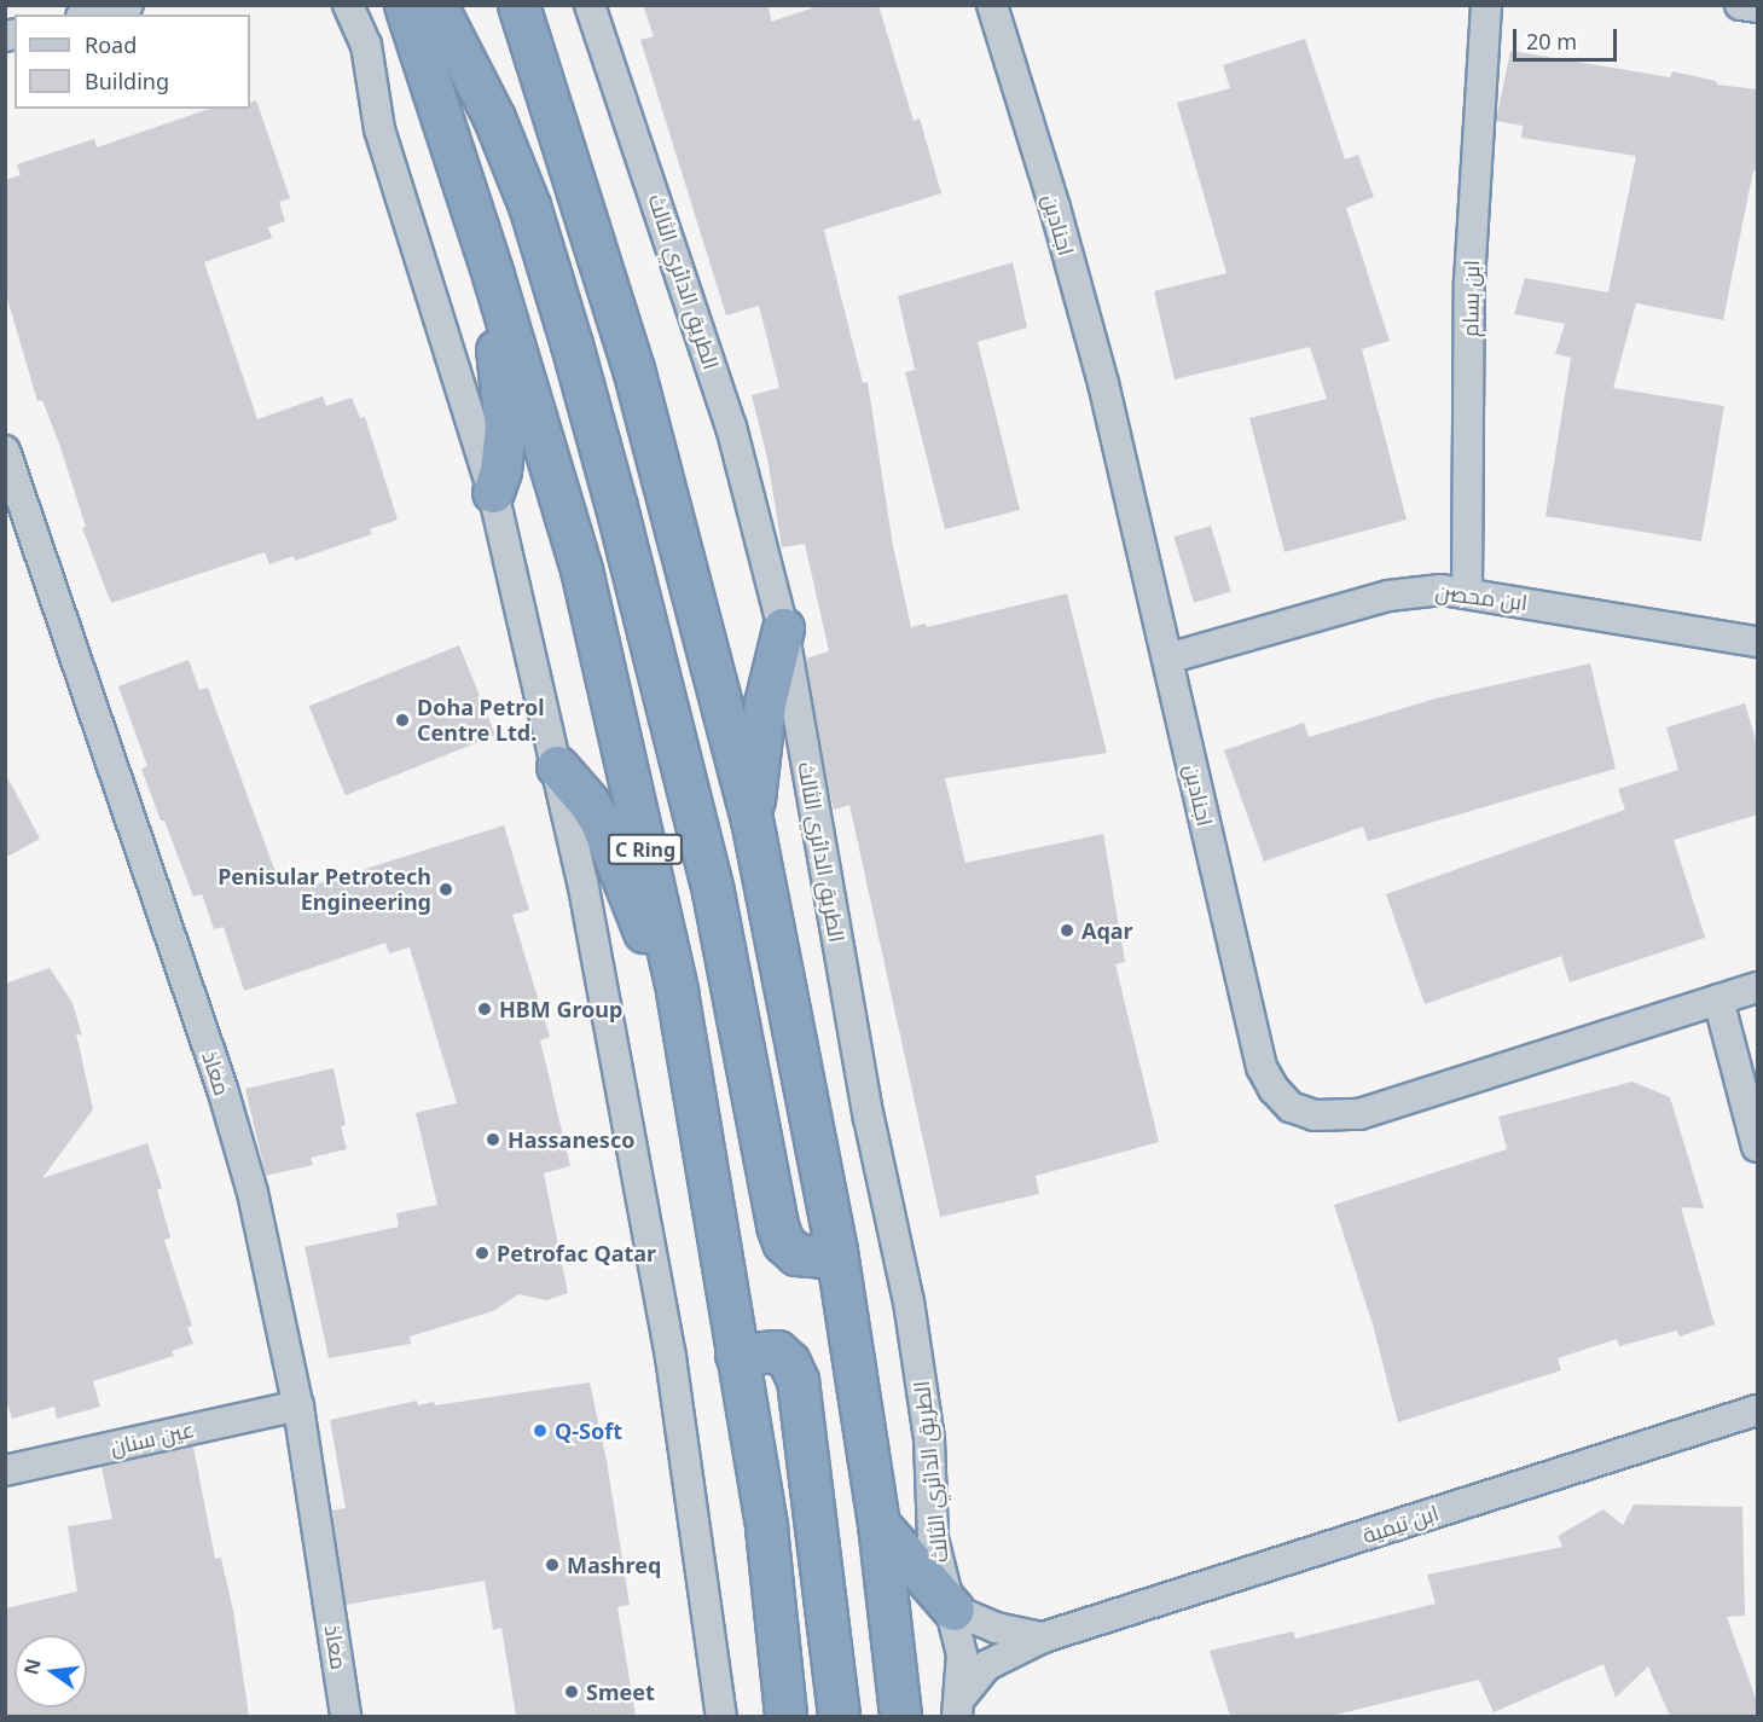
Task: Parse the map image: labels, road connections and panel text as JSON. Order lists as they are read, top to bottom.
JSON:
{
  "streets": {
    "highway": ["C Ring"],
    "street": [
      "اجنادين",
      "الطريق الدائري الثالث",
      "ابن بسام",
      "ابن محصن",
      "معاذ",
      "عين سنان",
      "ابن تيمية"
    ]
  },
  "crossings": [
    ["اجنادين", "ابن محصن"],
    ["الطريق الدائري الثالث", "ابن تيمية"],
    ["ابن بسام", "ابن محصن"],
    ["معاذ", "عين سنان"]
  ],
  "places": [
    "Doha Petrol Centre Ltd.",
    "Penisular Petrotech Engineering",
    "Aqar",
    "HBM Group",
    "Hassanesco",
    "Petrofac Qatar",
    "Q-Soft",
    "Mashreq",
    "Smeet"
  ],
  "legend": ["Road", "Building"],
  "scale_bar": "20 m",
  "north": "left"
}
